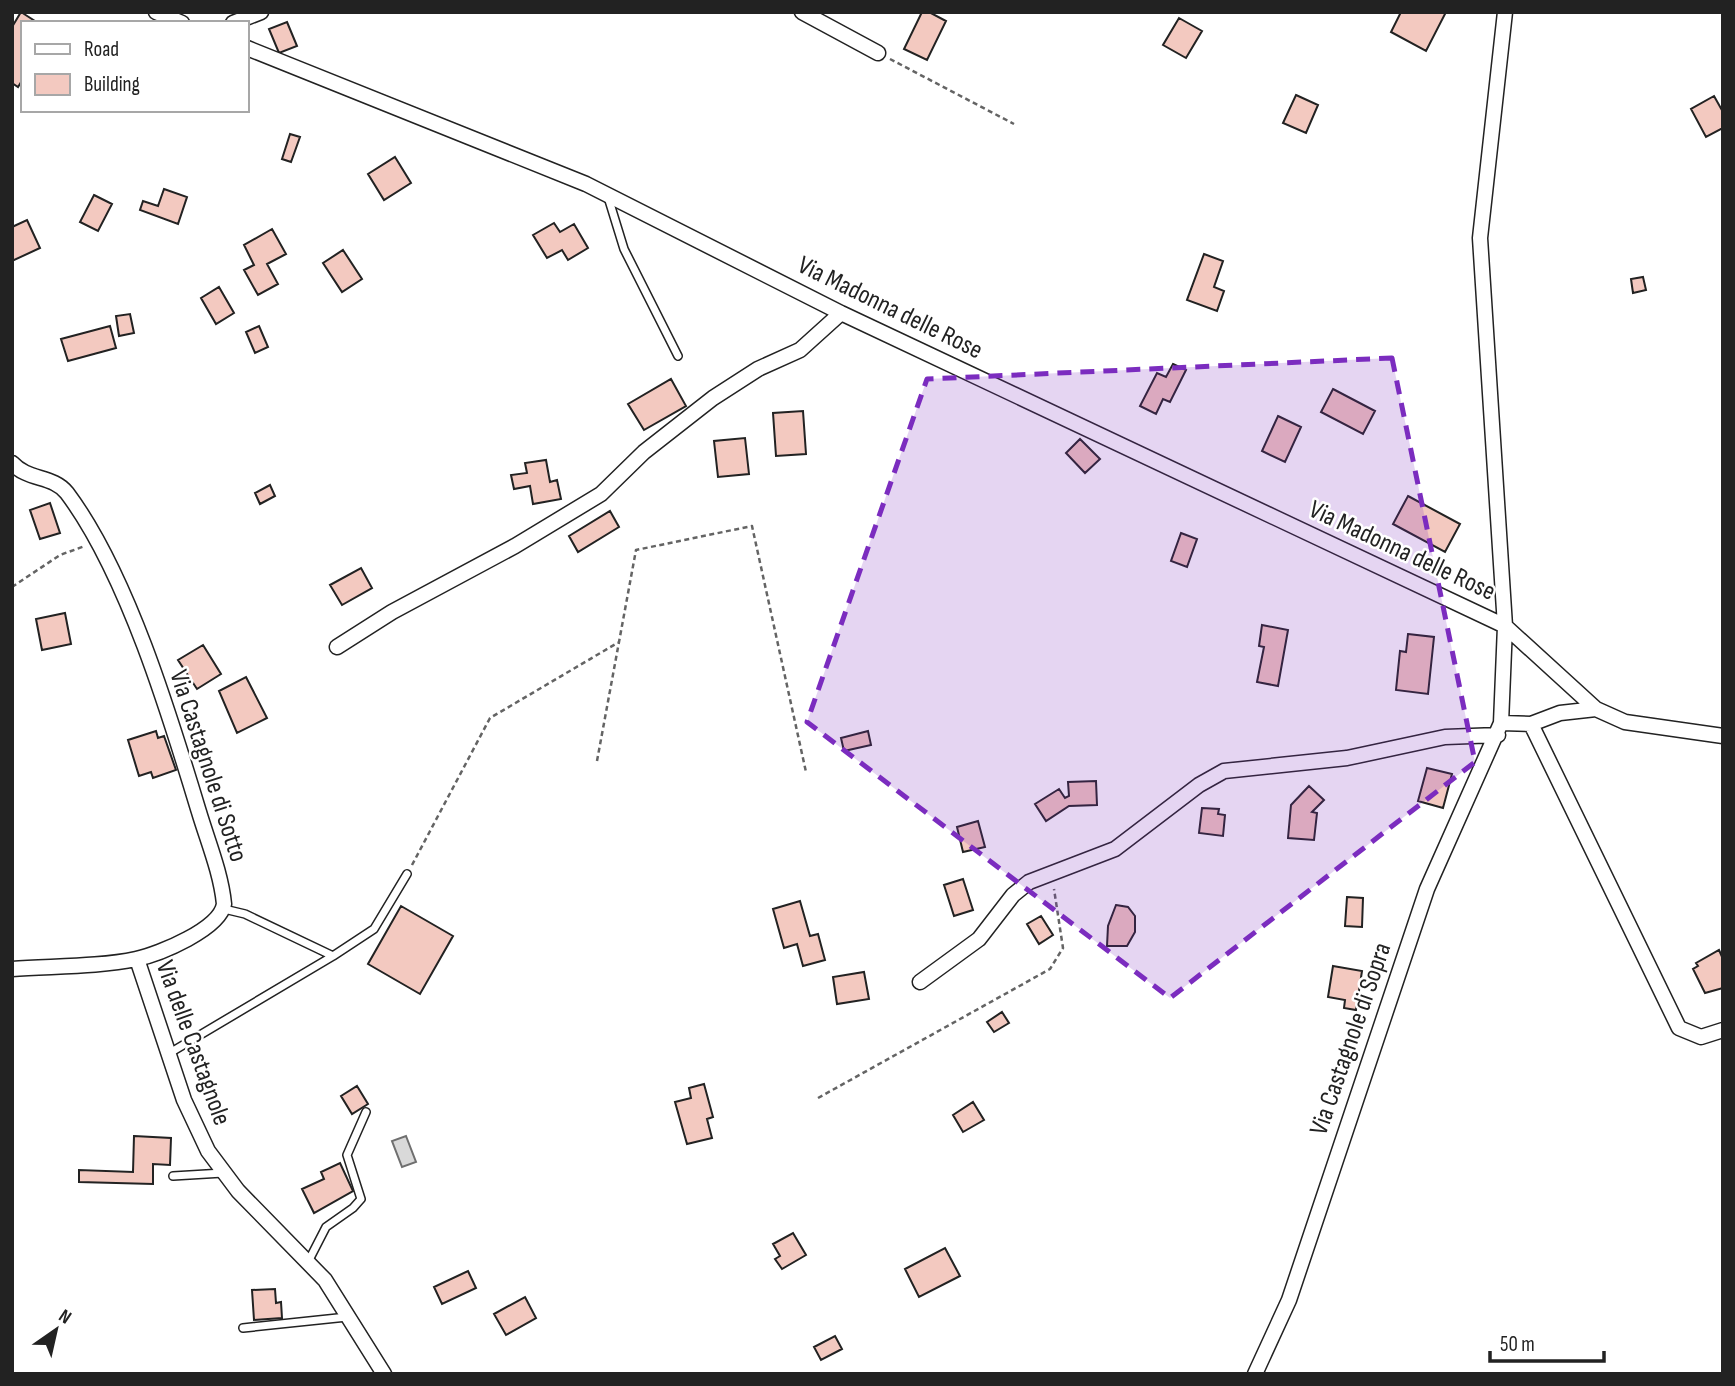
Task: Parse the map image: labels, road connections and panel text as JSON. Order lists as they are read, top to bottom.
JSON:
{
  "streets": {
    "street": [
      "Via Madonna delle Rose",
      "Via Castagnole di Sotto",
      "Via Castagnole di Sopra",
      "Via delle Castagnole"
    ]
  },
  "legend": ["Road", "Building"],
  "scale_bar": "50 m",
  "north": "top right"
}
